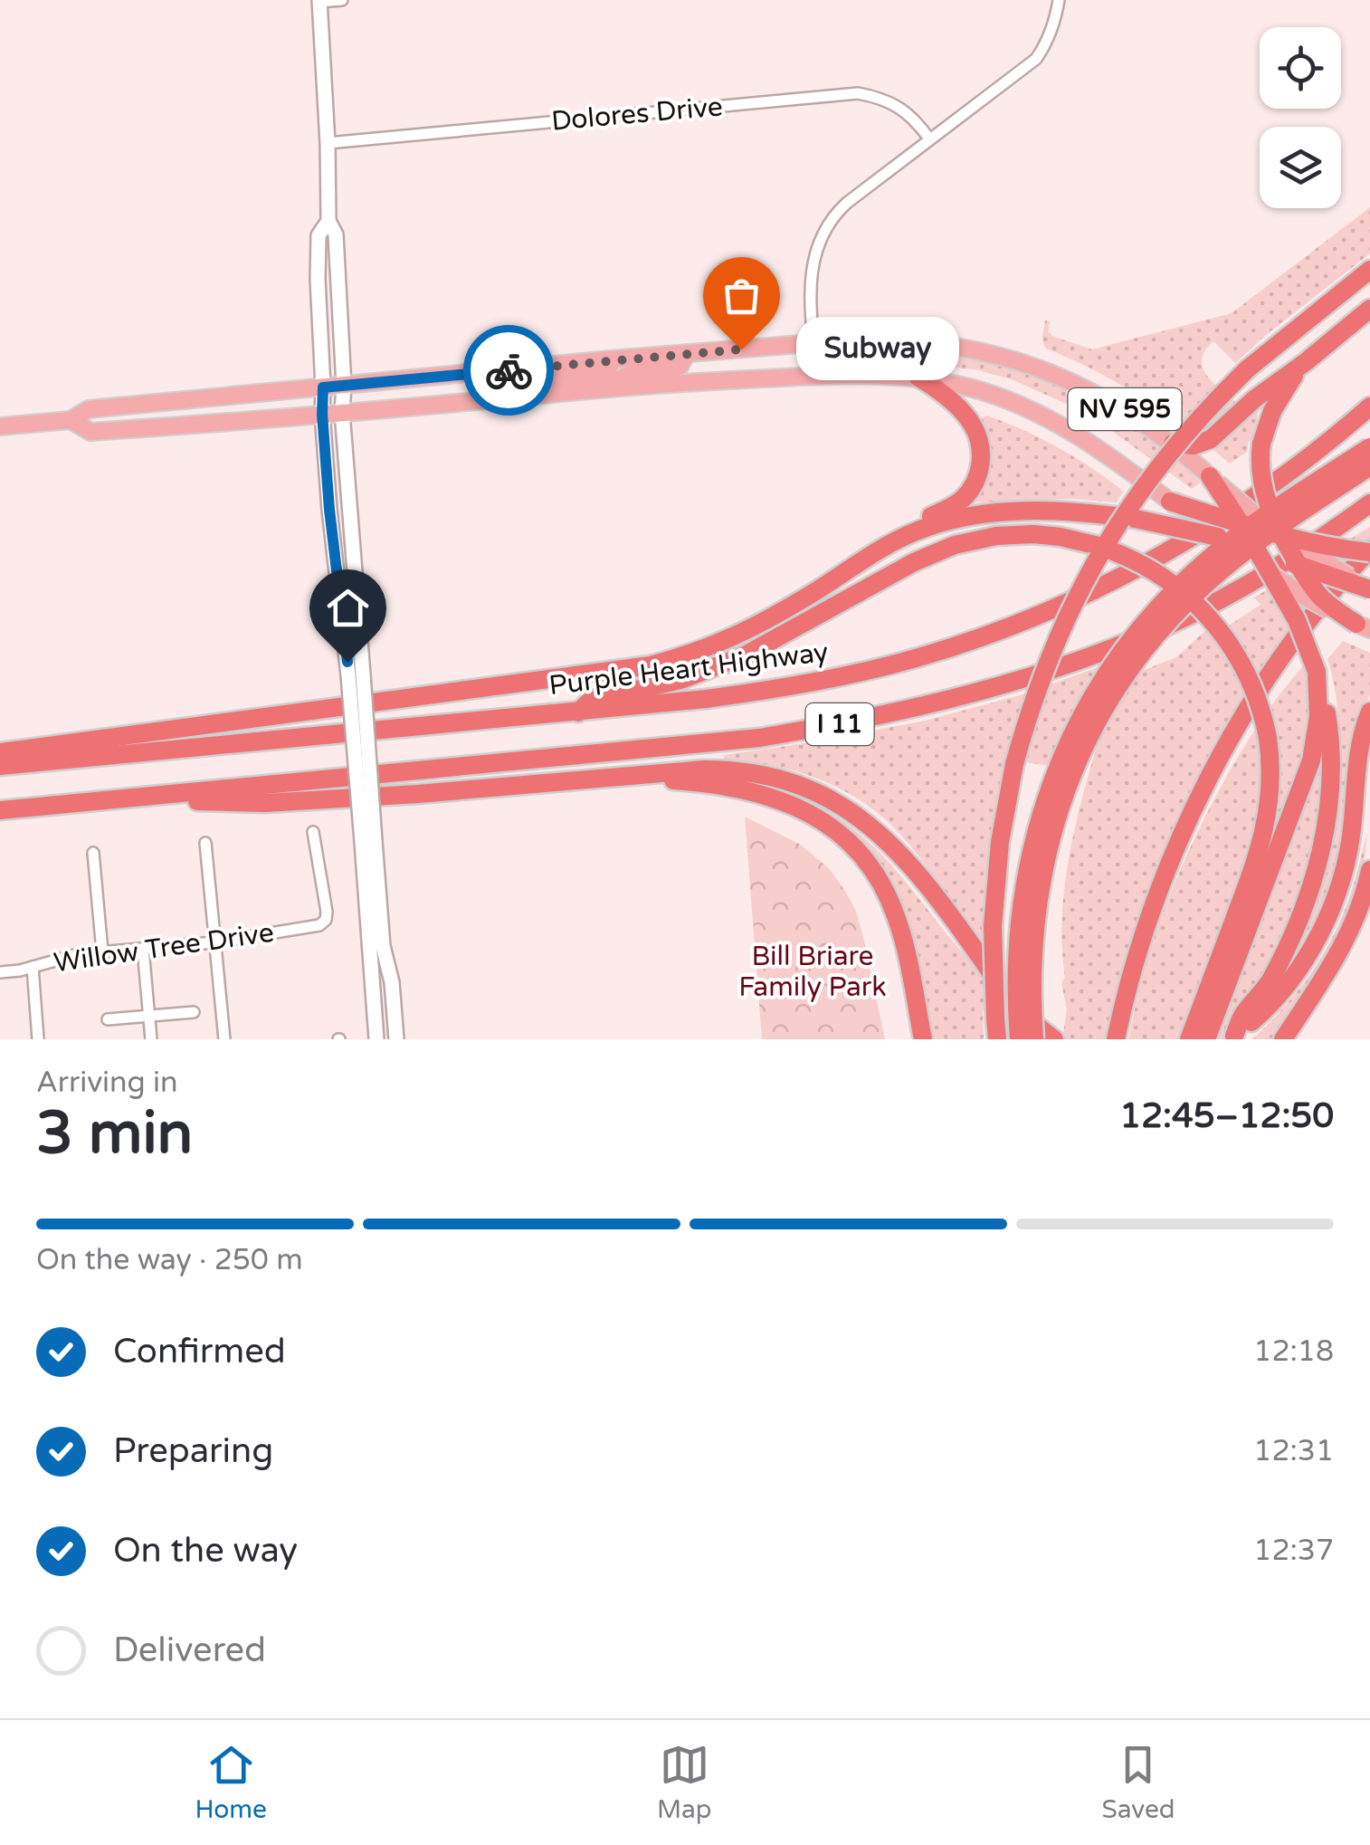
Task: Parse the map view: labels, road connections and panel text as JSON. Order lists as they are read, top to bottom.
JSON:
{
  "streets": {
    "highway": ["Purple Heart Highway", "I 11"],
    "main road": ["NV 595"],
    "street": ["Dolores Drive", "Willow Tree Drive"]
  },
  "parks": ["Bill Briare Family Park"],
  "places": ["Subway"],
  "page": {
    "bubble": "Subway",
    "heading": ["3 min", "Arriving in", "12:45–12:50"],
    "bar": "On the way · 250 m",
    "list": [
      ["Confirmed", "12:18"],
      ["Preparing", "12:31"],
      ["On the way", "12:37"],
      "Delivered"
    ],
    "tabs": ["Home", "Map", "Saved"]
  }
}
